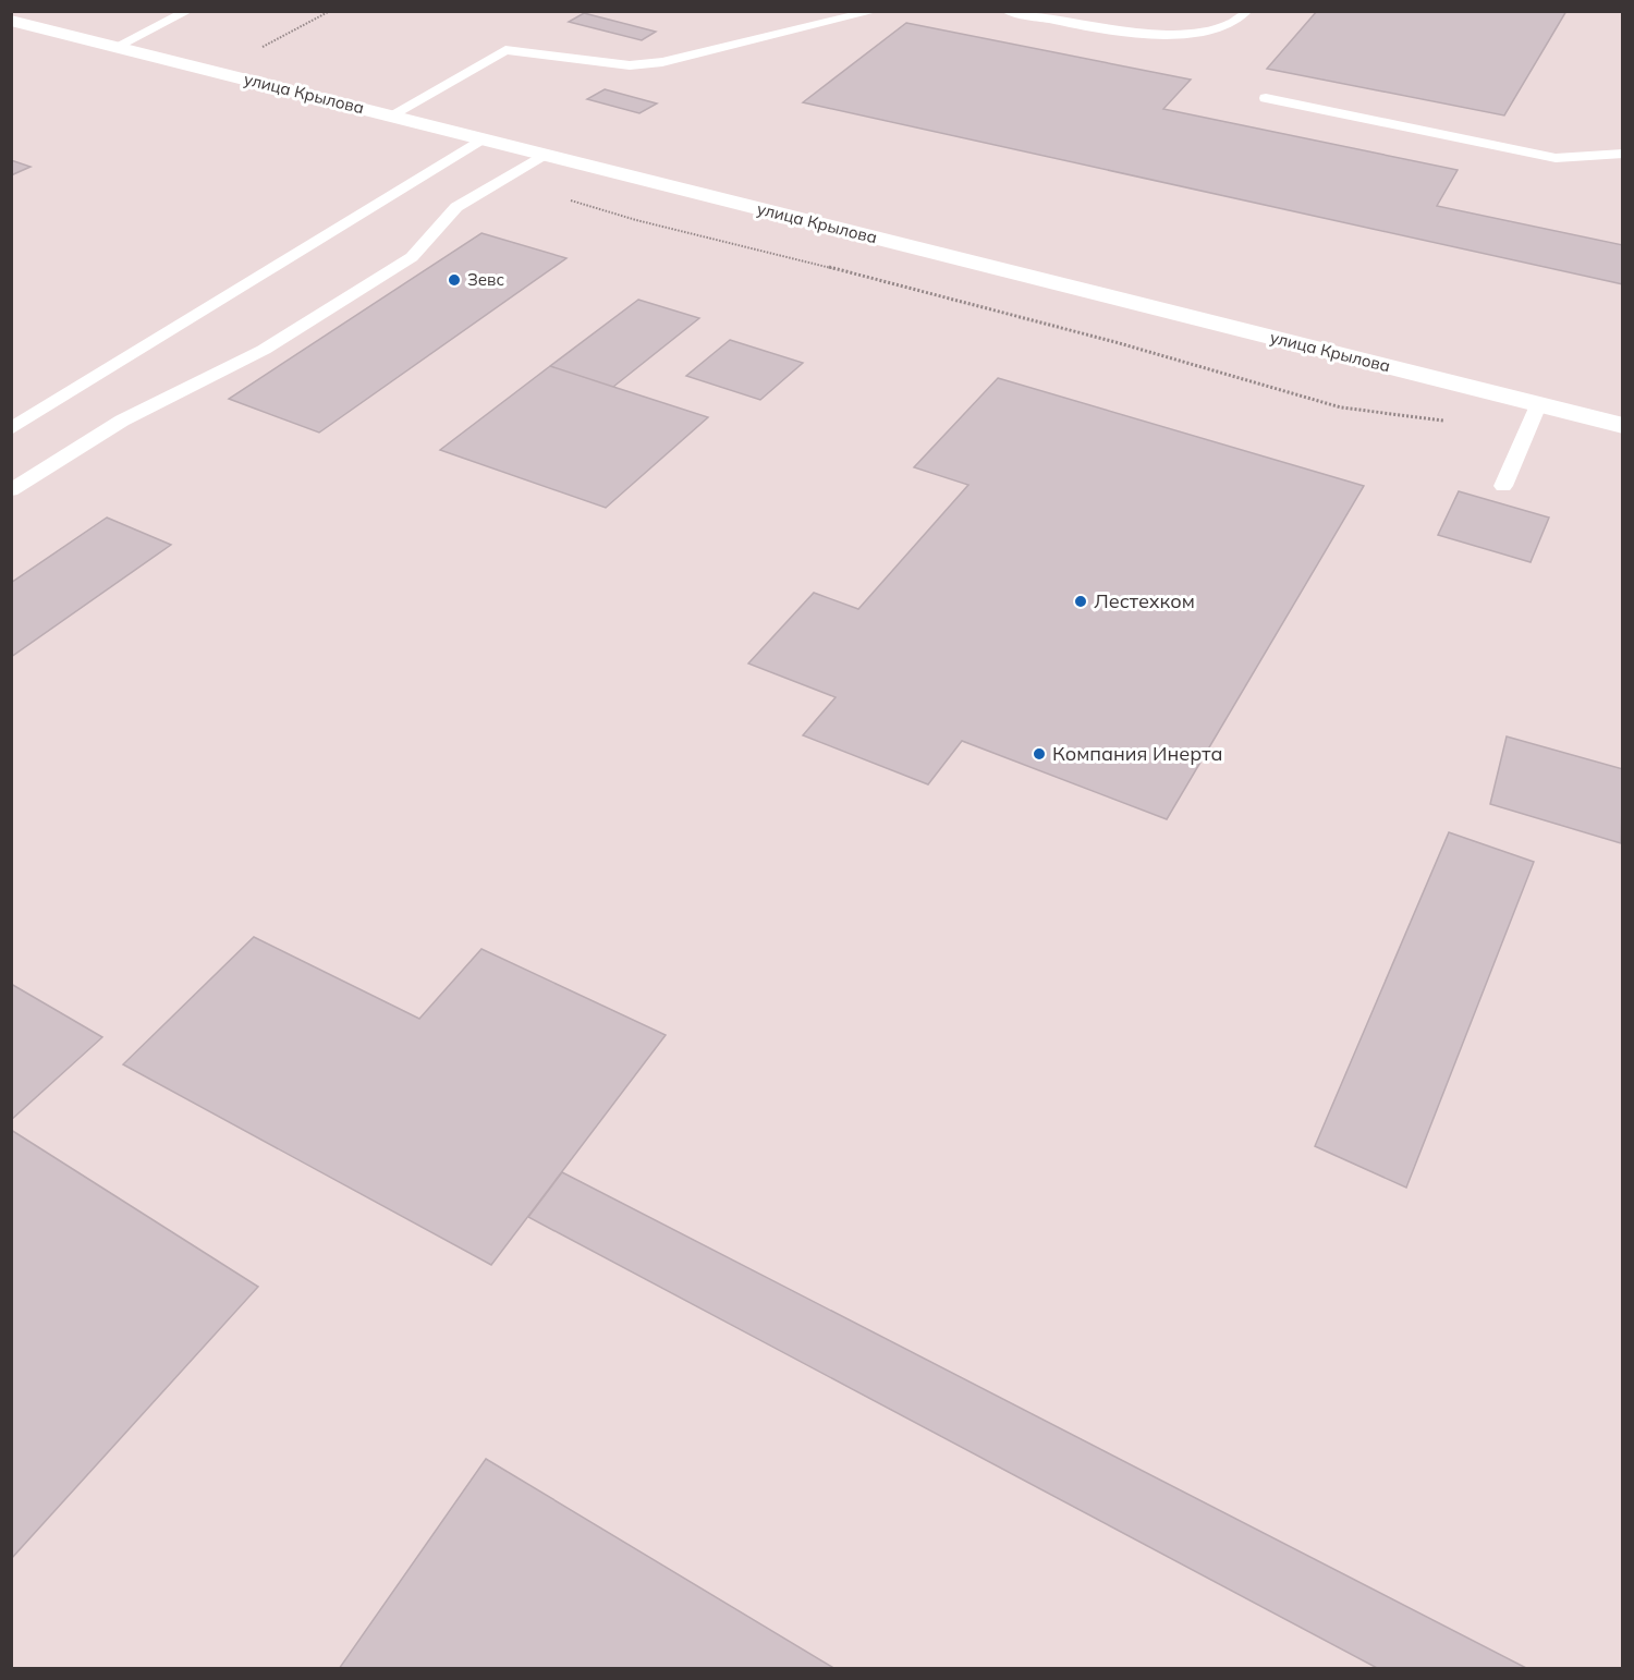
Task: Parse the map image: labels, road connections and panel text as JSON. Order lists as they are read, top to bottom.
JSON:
{
  "streets": {
    "street": ["улица Крылова"]
  },
  "places": ["Зевс", "Лестехком", "Компания Инерта"]
}
